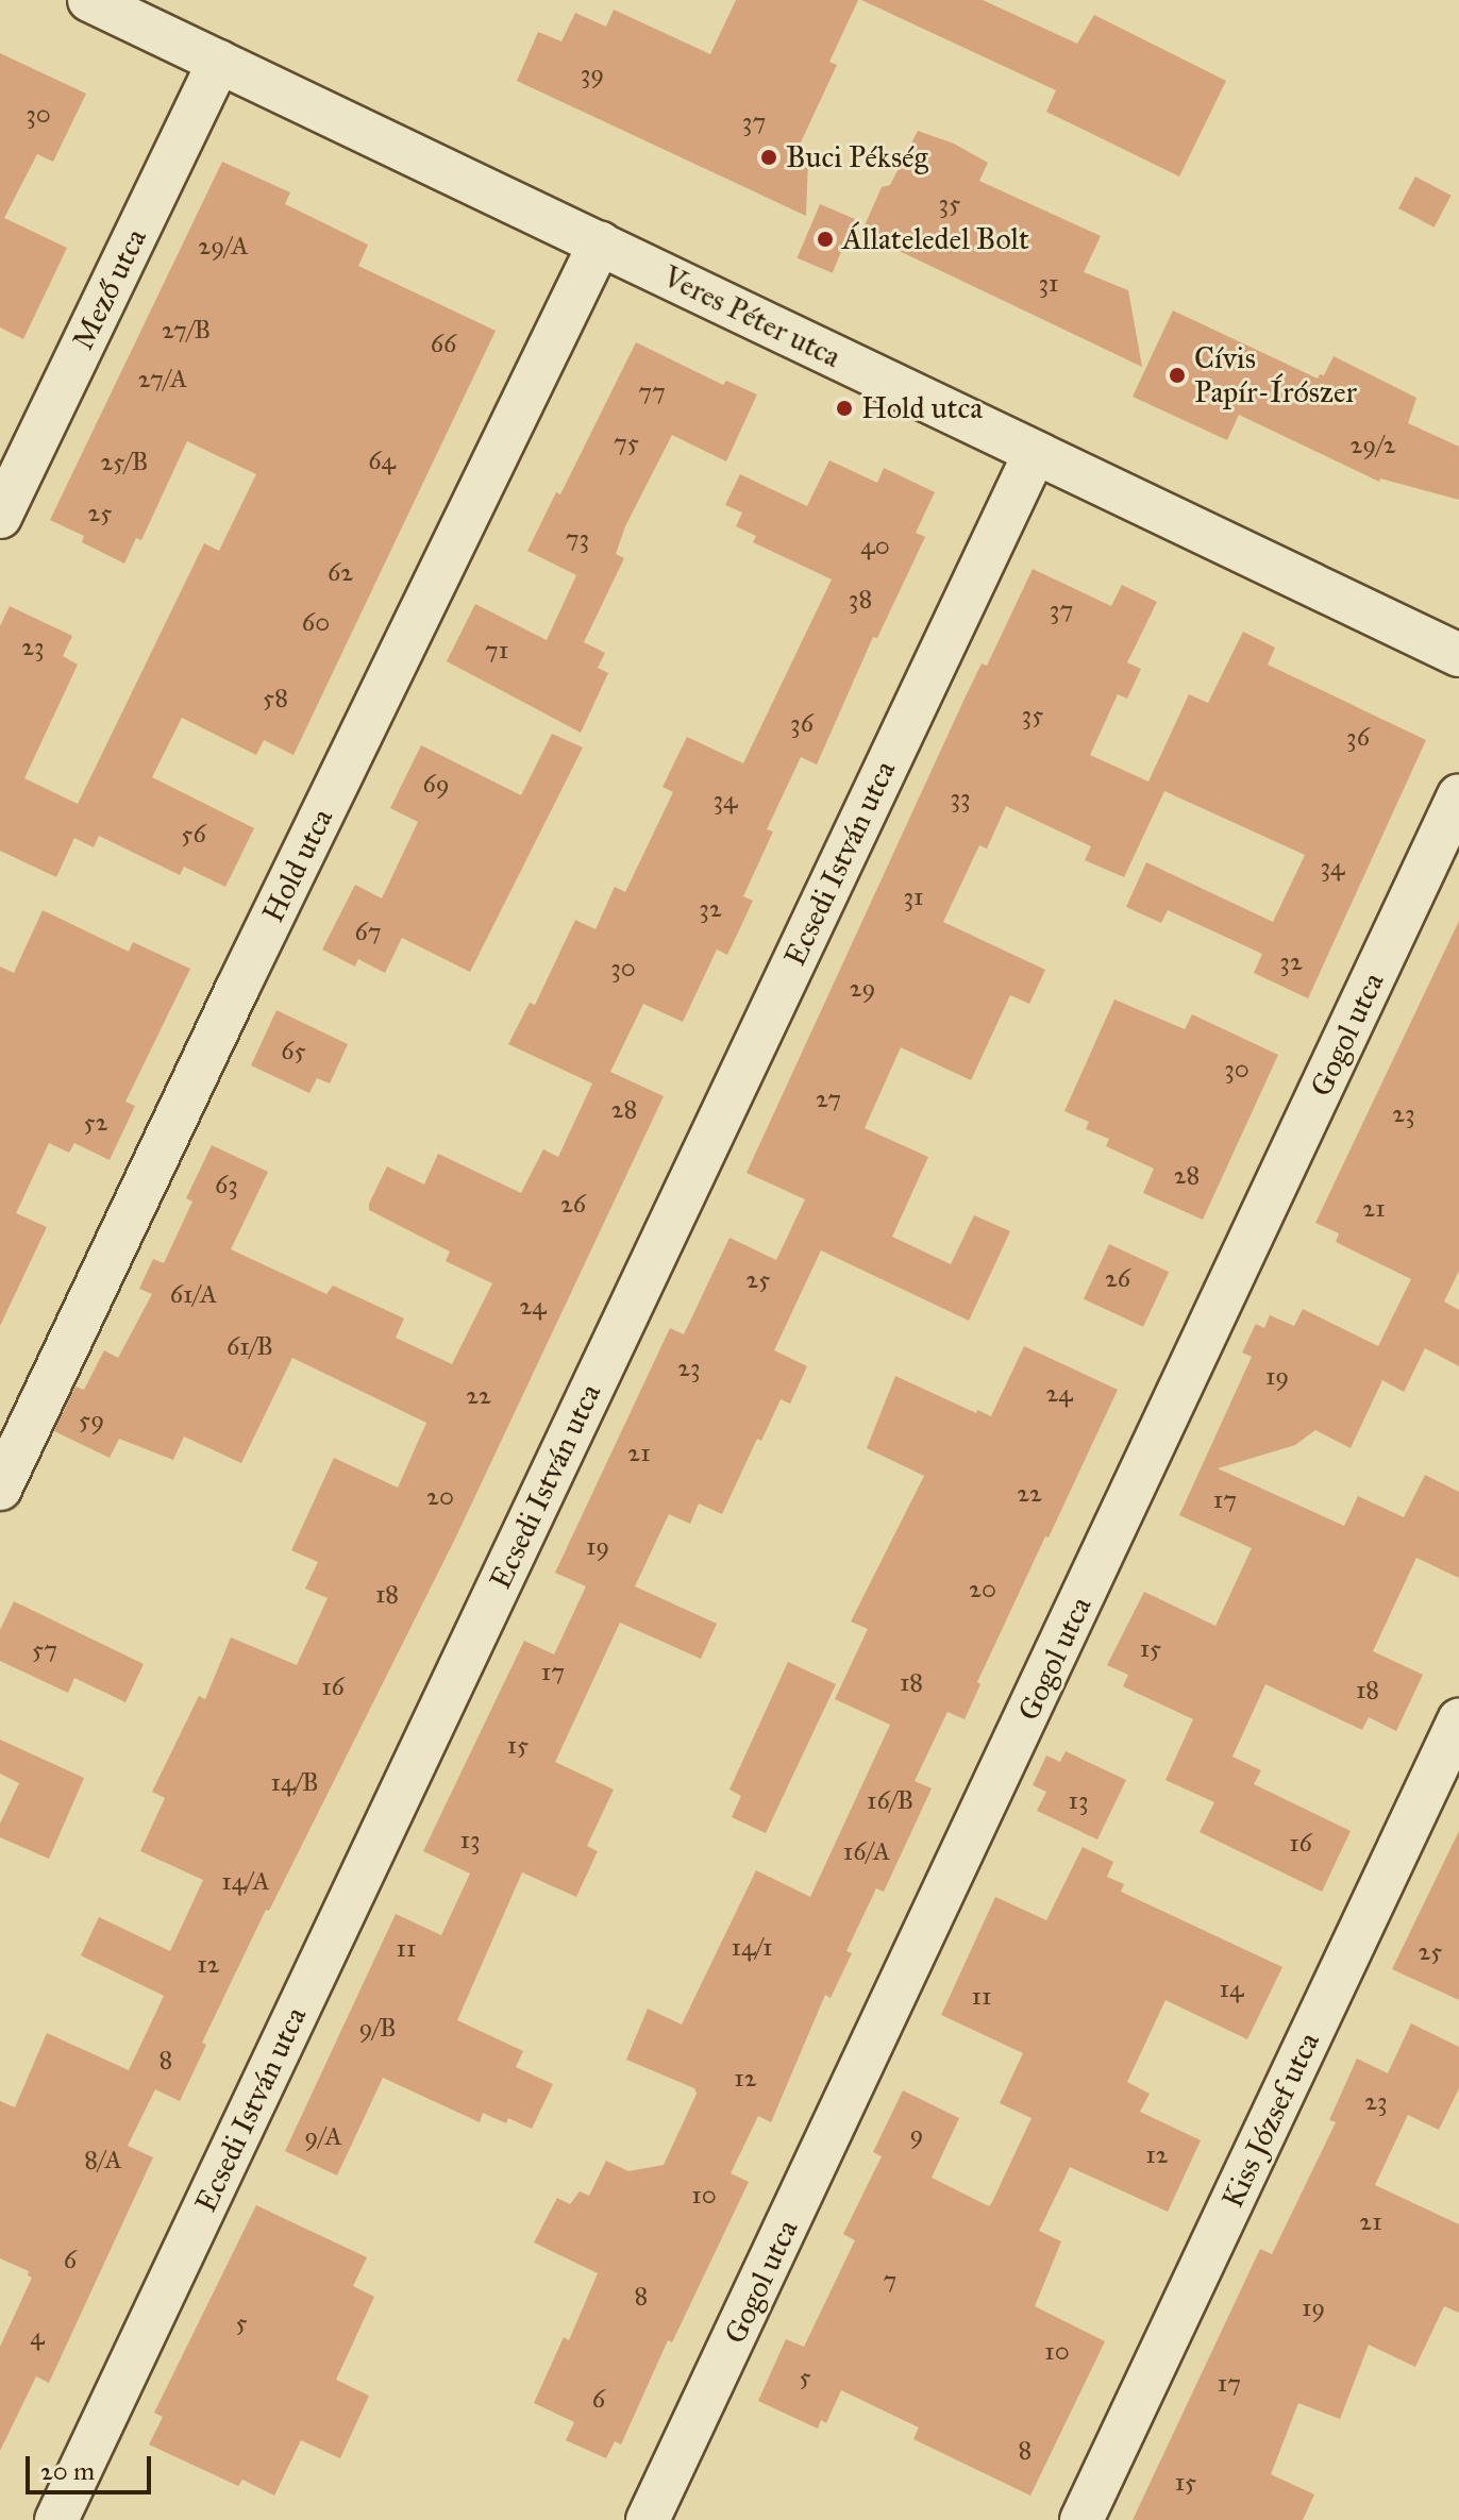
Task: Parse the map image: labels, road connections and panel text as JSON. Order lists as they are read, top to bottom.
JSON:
{
  "streets": {
    "street": [
      "Mező utca",
      "Veres Péter utca",
      "Ecsedi István utca",
      "Hold utca",
      "Gogol utca",
      "Kiss József utca"
    ]
  },
  "crossings": [
    ["Mező utca", "Veres Péter utca"],
    ["Veres Péter utca", "Ecsedi István utca"],
    ["Veres Péter utca", "Hold utca"]
  ],
  "places": [
    "Buci Pékség",
    "Állateledel Bolt",
    "Cívis Papír-Írószer",
    "Hold utca"
  ],
  "house_numbers": [
    "39",
    "30",
    "37",
    "35",
    "29/A",
    "31",
    "27/B",
    "66",
    "27/A",
    "77",
    "75",
    "29/2",
    "64",
    "25/B",
    "25",
    "73",
    "40",
    "62",
    "38",
    "37",
    "60",
    "23",
    "71",
    "58",
    "35",
    "36",
    "36",
    "69",
    "33",
    "34",
    "56",
    "34",
    "31",
    "32",
    "67",
    "32",
    "30",
    "29",
    "65",
    "30",
    "27",
    "28",
    "23",
    "52",
    "28",
    "63",
    "26",
    "21",
    "26",
    "25",
    "61/A",
    "24",
    "61/B",
    "23",
    "19",
    "24",
    "22",
    "59",
    "21",
    "22",
    "20",
    "17",
    "19",
    "20",
    "18",
    "15",
    "57",
    "17",
    "18",
    "16",
    "18",
    "15",
    "14/B",
    "16/B",
    "13",
    "13",
    "16",
    "16/A",
    "14/A",
    "14/1",
    "11",
    "25",
    "12",
    "14",
    "11",
    "9/B",
    "8",
    "12",
    "23",
    "9",
    "9/A",
    "12",
    "8/A",
    "10",
    "21",
    "6",
    "7",
    "8",
    "19",
    "5",
    "4",
    "10",
    "5",
    "17",
    "6",
    "8",
    "15"
  ],
  "scale_bar": "20 m"
}
